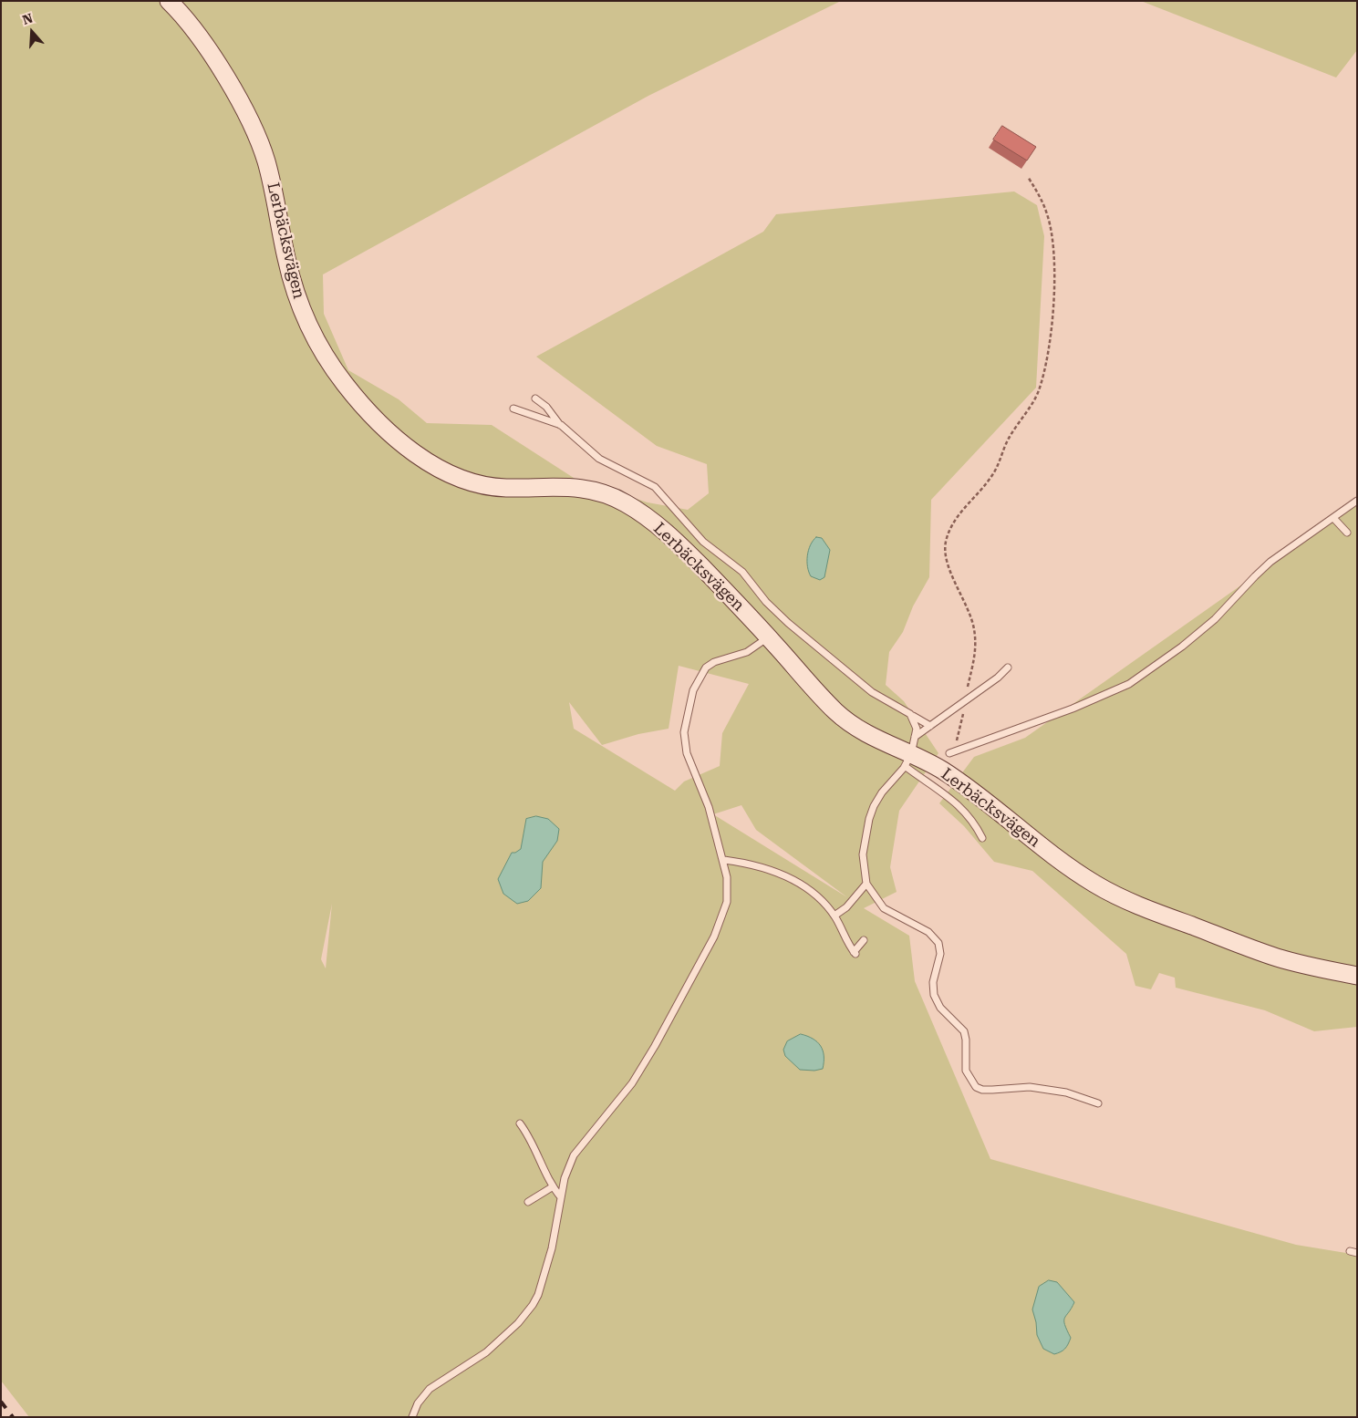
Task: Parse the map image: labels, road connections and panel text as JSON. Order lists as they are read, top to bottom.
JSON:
{
  "streets": {
    "street": ["Lerbäcksvägen"]
  },
  "north": "top"
}
